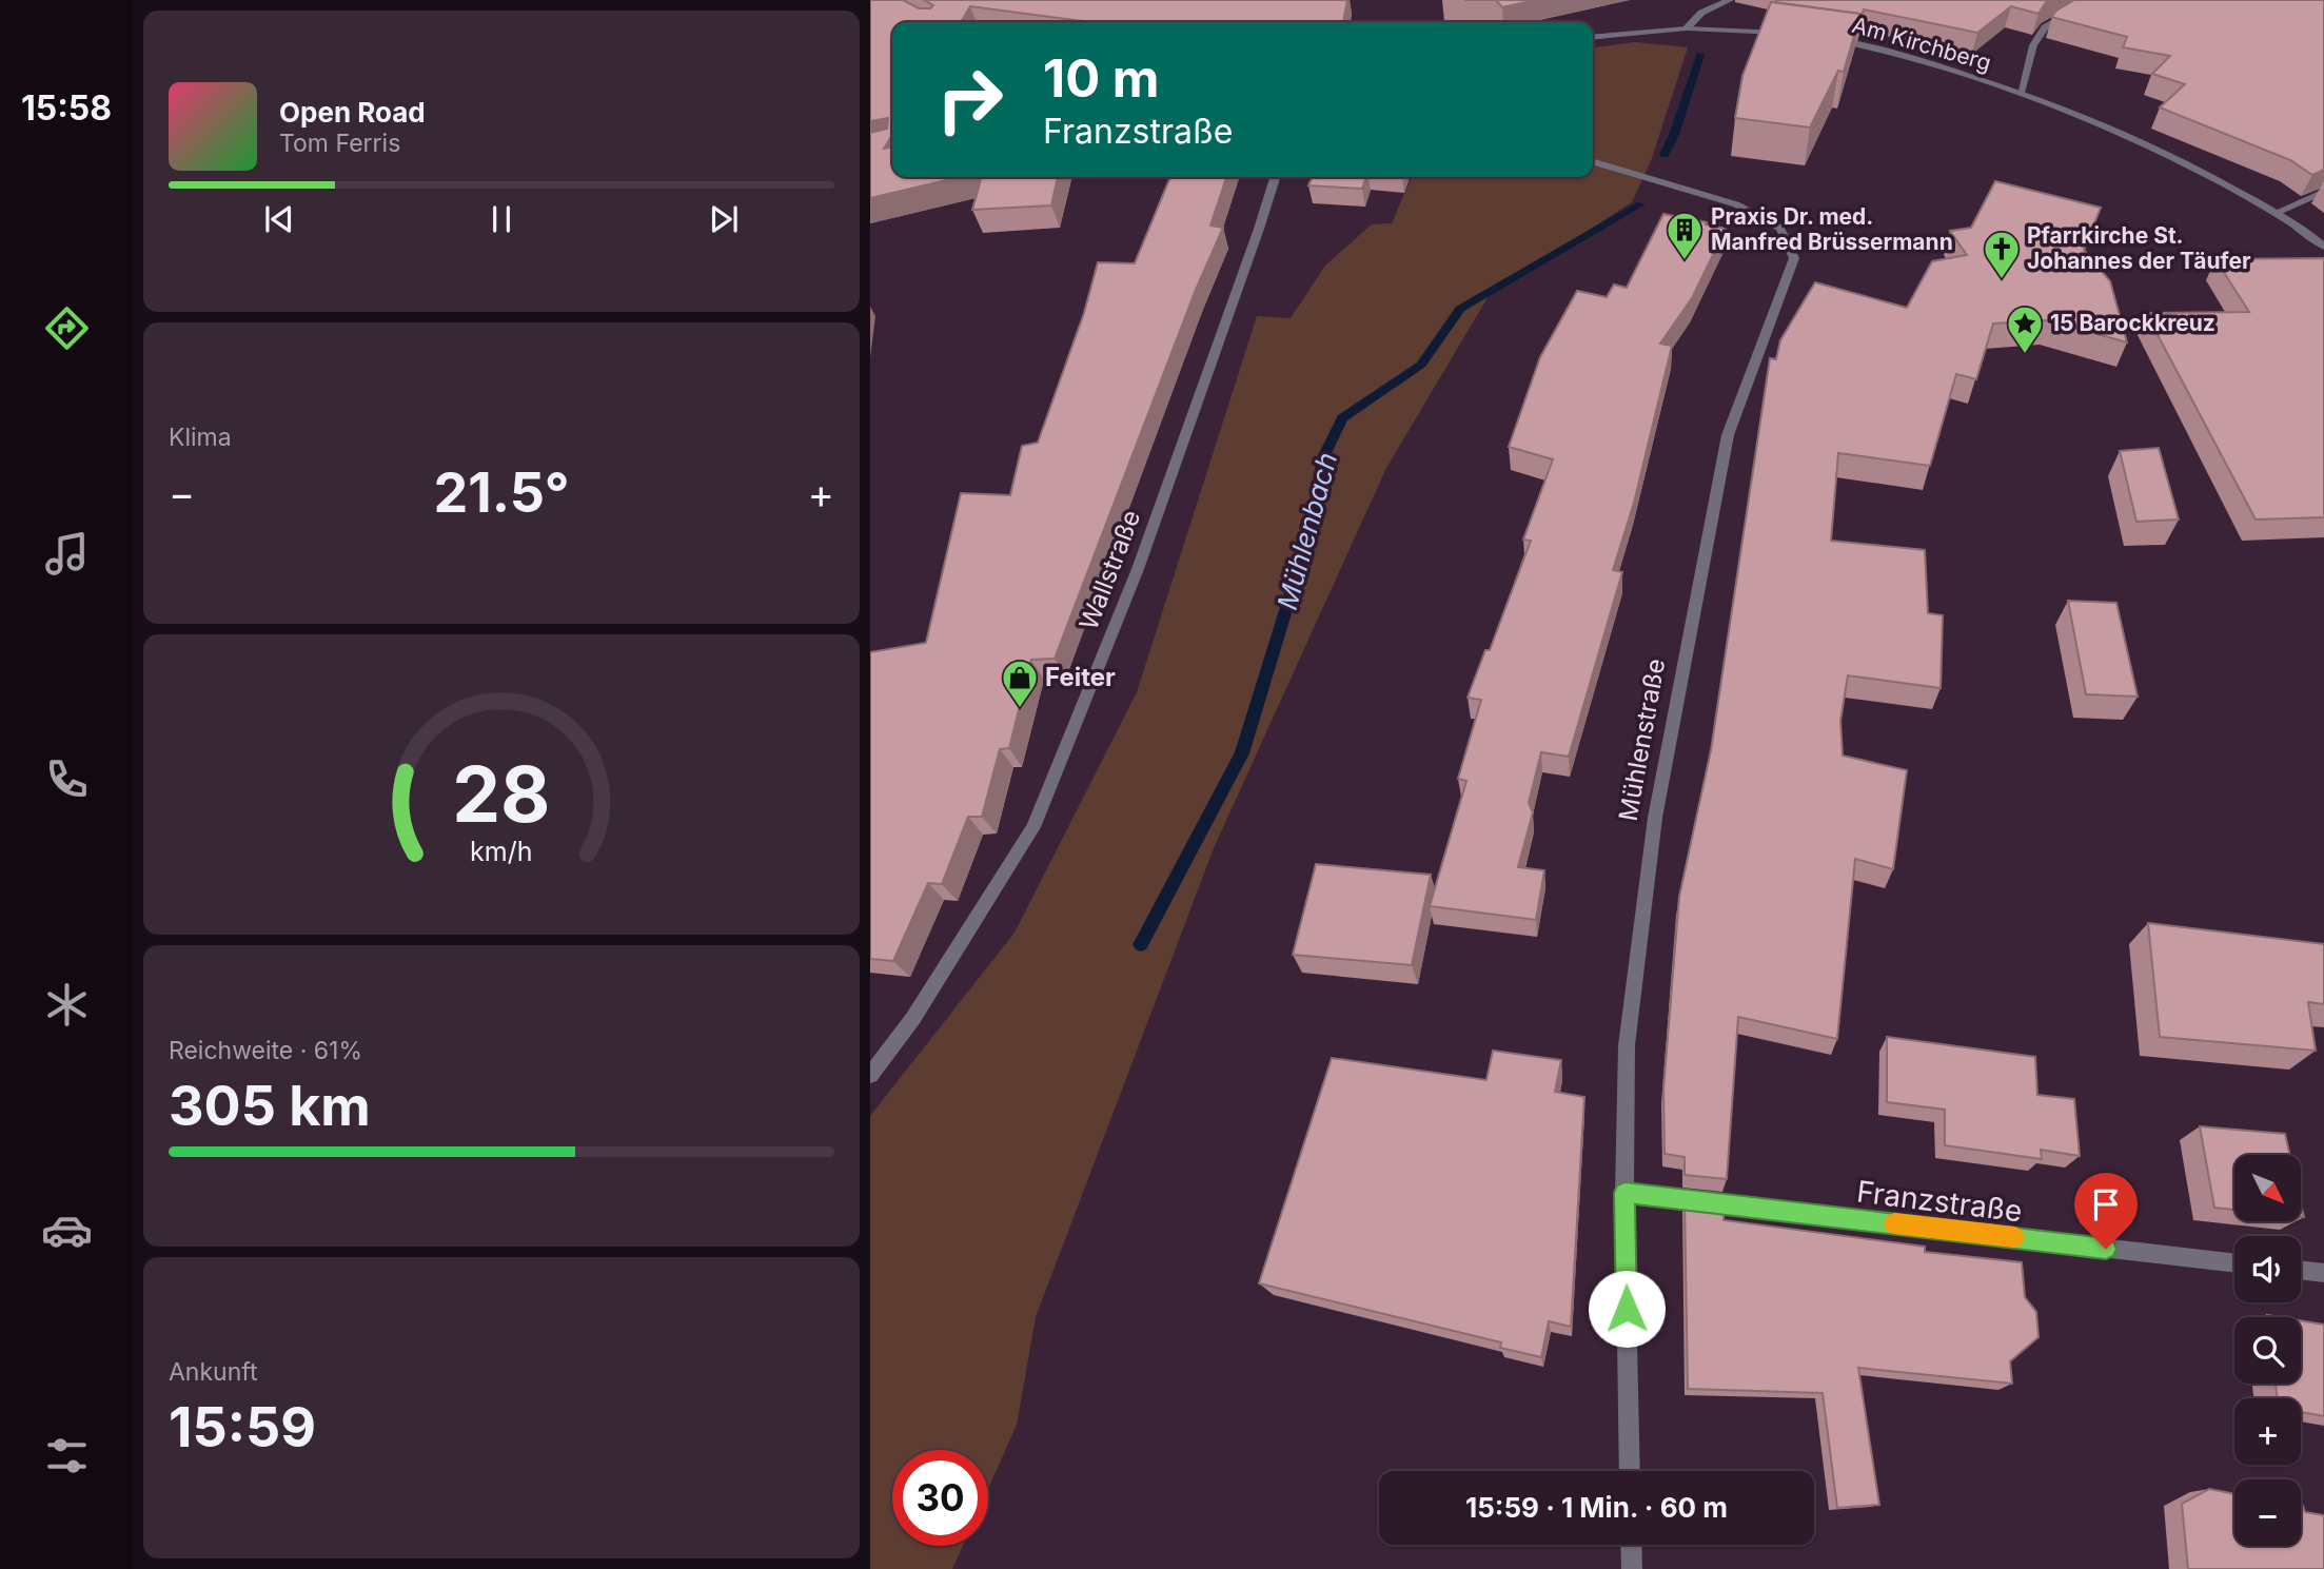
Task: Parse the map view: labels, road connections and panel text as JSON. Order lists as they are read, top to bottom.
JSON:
{
  "streets": {
    "street": [
      "Am Kirchberg",
      "Wallstraße",
      "Mühlenstraße",
      "Franzstraße"
    ]
  },
  "crossings": [
    ["Mühlenstraße", "Franzstraße"]
  ],
  "water": ["Mühlenbach"],
  "places": {
    "building": ["Praxis Dr. med. Manfred Brüssermann"],
    "church": ["Pfarrkirche St. Johannes der Täufer"],
    "place": ["15 Barockkreuz"],
    "shop": ["Feiter"]
  },
  "north": "bottom right",
  "page": {
    "tabs": "15:58",
    "turn": ["10 m", "Franzstraße"],
    "song": ["Open Road", "Tom Ferris"],
    "tile": [
      "Klima",
      ["Reichweite · 61%", "305 km"],
      ["Ankunft", "15:59"]
    ],
    "heat": ["−", "21.5°", "+"],
    "map_buttons": ["+", "−"],
    "limit": "30",
    "trip": "15:59 · 1 Min. · 60 m",
    "gauge": ["28", "km/h"]
  }
}
